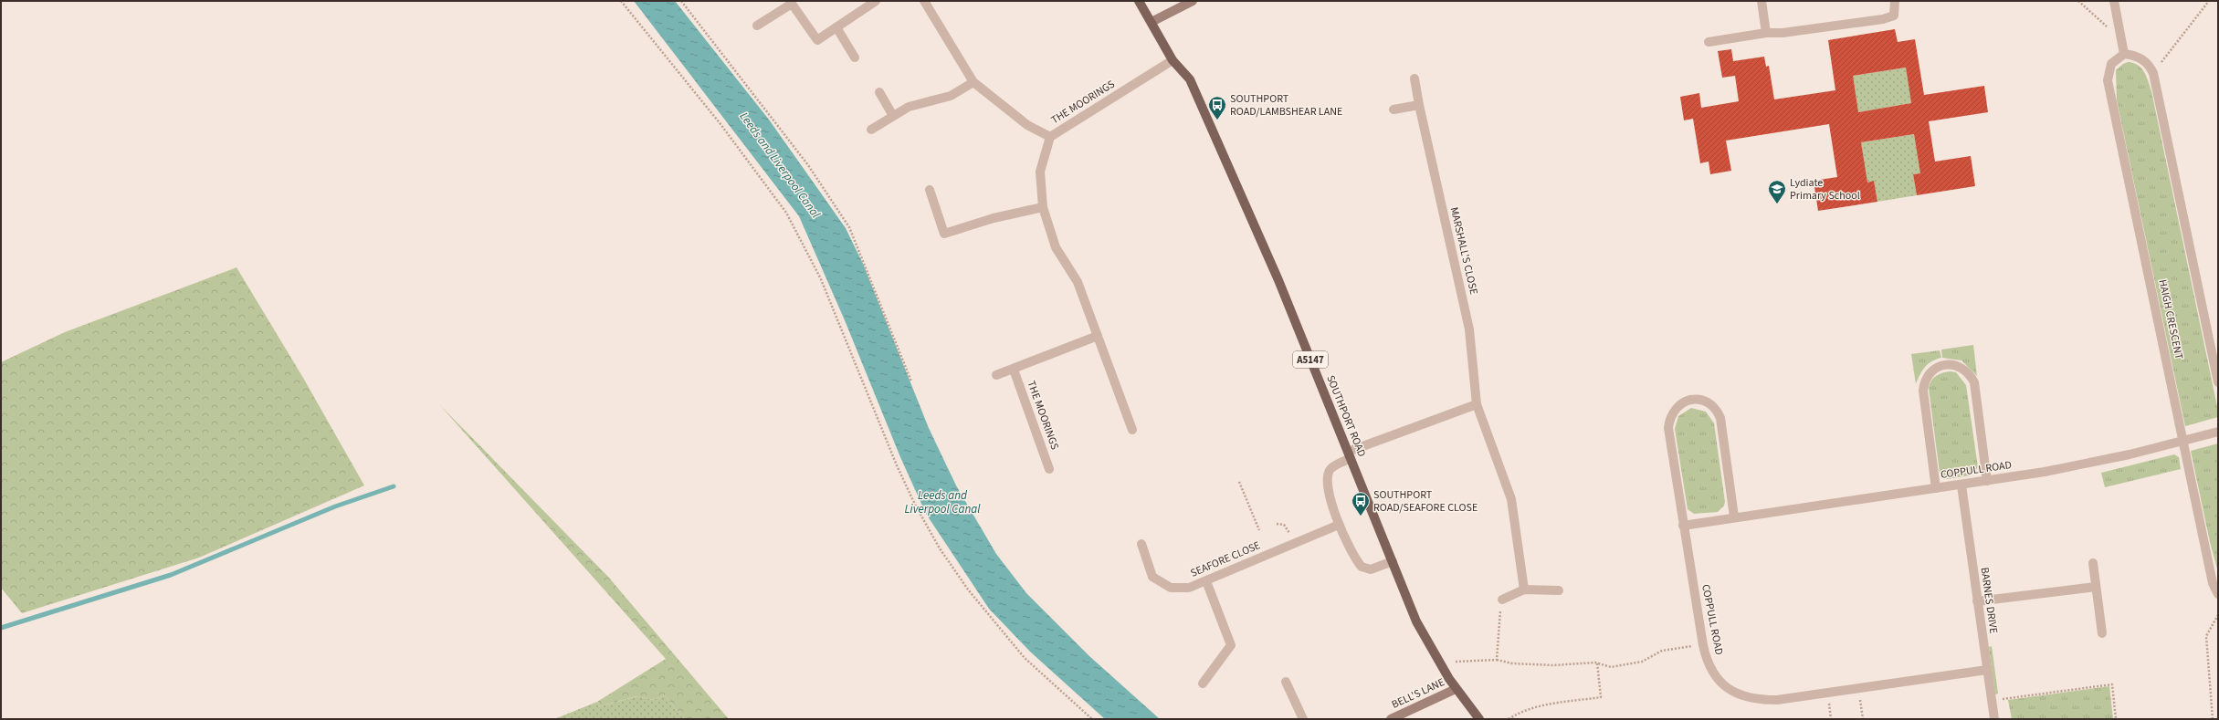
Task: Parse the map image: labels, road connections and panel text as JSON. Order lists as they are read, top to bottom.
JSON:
{
  "streets": {
    "main road": ["A5147", "SOUTHPORT ROAD"],
    "street": [
      "THE MOORINGS",
      "MARSHALL'S CLOSE",
      "HAIGH CRESCENT",
      "COPPULL ROAD",
      "SEAFORE CLOSE",
      "BARNES DRIVE",
      "BELL'S LANE"
    ]
  },
  "crossings": [
    ["THE MOORINGS", "SOUTHPORT ROAD"],
    ["HAIGH CRESCENT", "COPPULL ROAD"],
    ["SOUTHPORT ROAD", "BELL'S LANE"],
    ["COPPULL ROAD", "BARNES DRIVE"]
  ],
  "water": ["Leeds and Liverpool Canal"],
  "places": {
    "bus stop": ["SOUTHPORT ROAD/LAMBSHEAR LANE", "SOUTHPORT ROAD/SEAFORE CLOSE"],
    "school or university": ["Lydiate Primary School"]
  }
}
